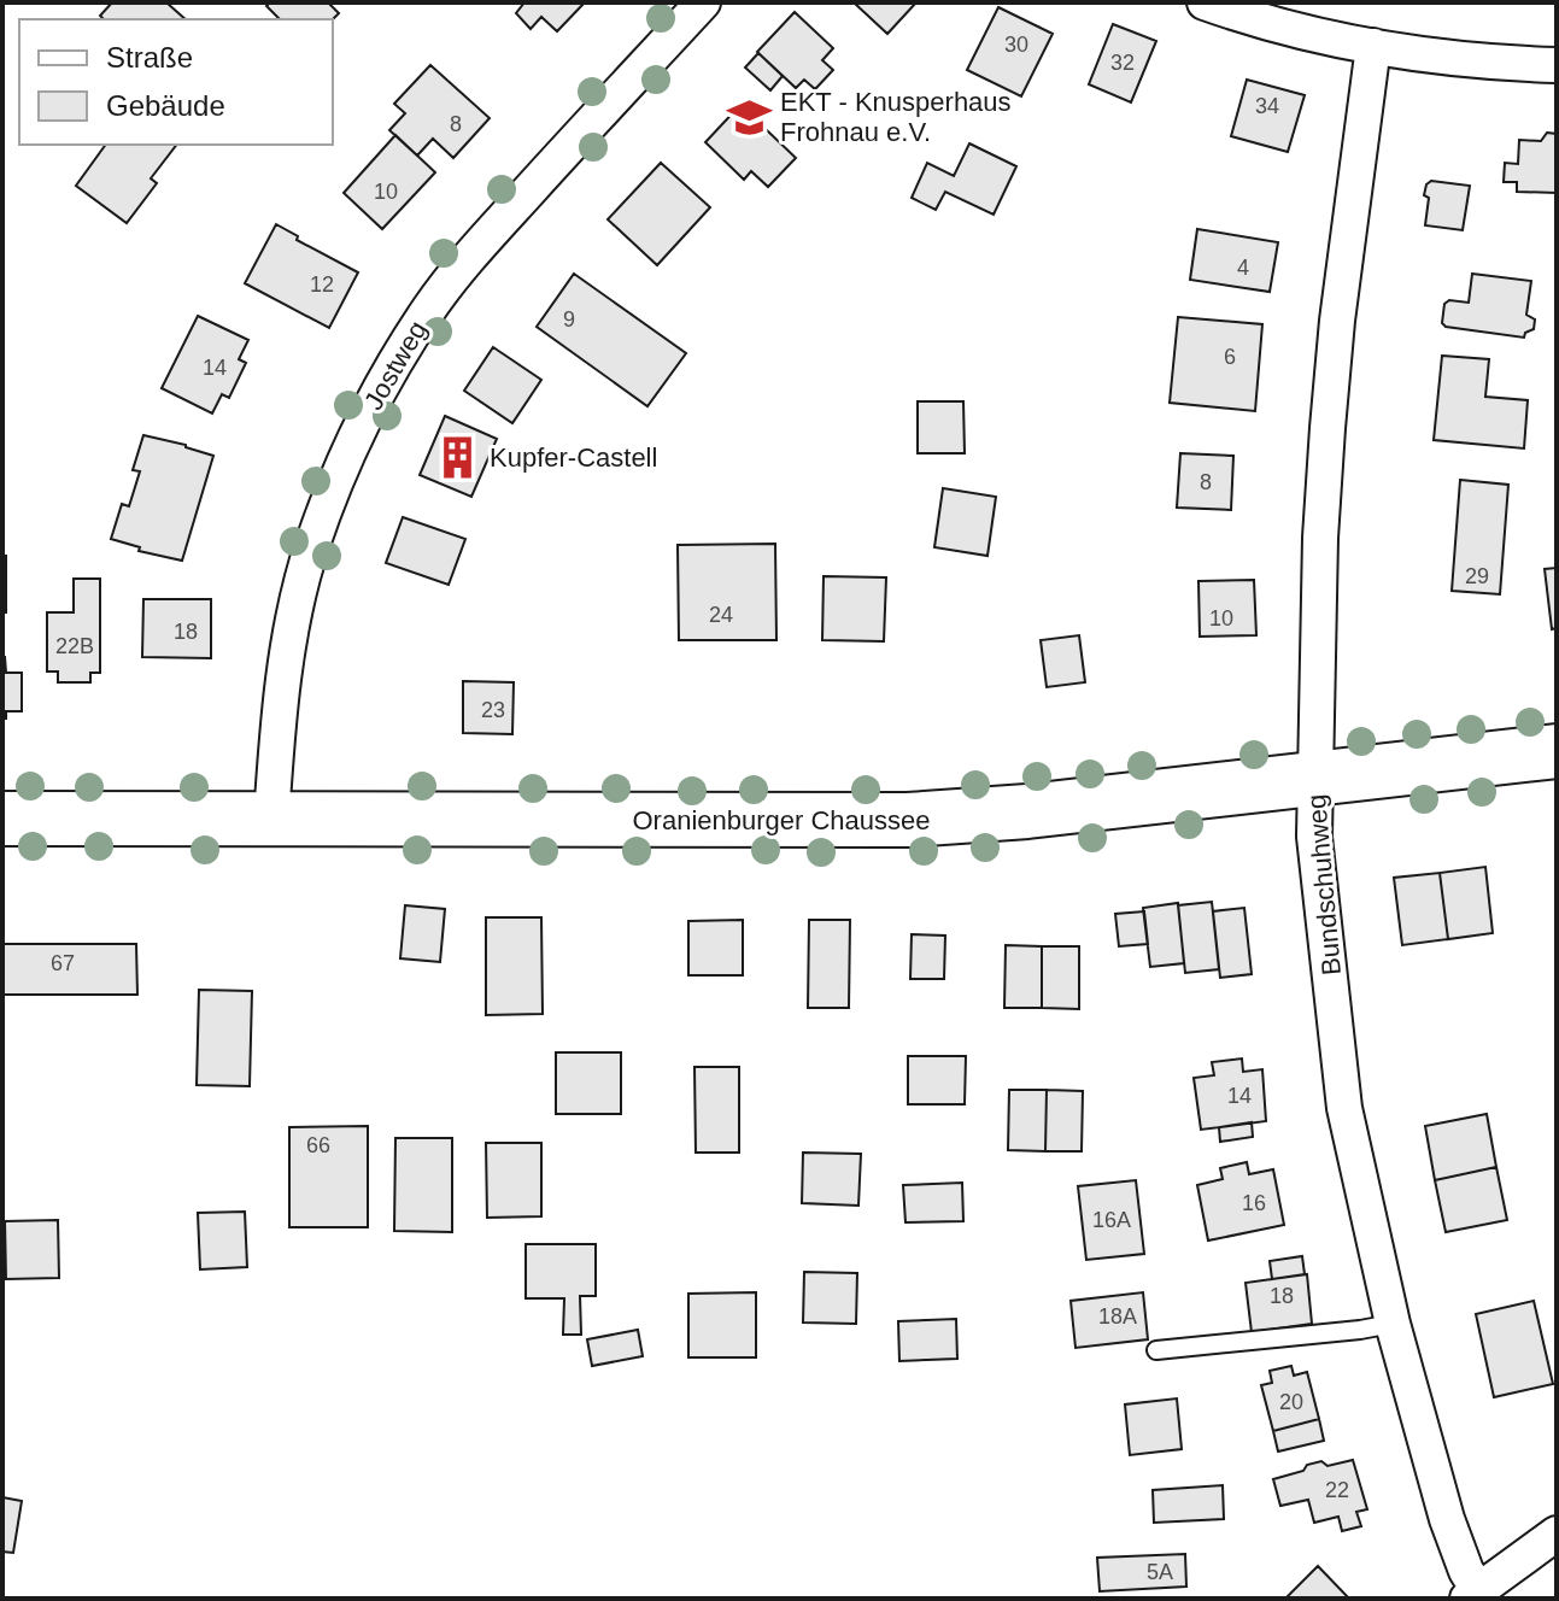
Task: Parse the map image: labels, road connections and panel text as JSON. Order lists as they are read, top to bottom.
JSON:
{
  "streets": {
    "main road": ["Oranienburger Chaussee"],
    "street": ["Jostweg", "Bundschuhweg"]
  },
  "crossings": [
    ["Jostweg", "Oranienburger Chaussee"],
    ["Oranienburger Chaussee", "Bundschuhweg"]
  ],
  "places": {
    "school or university": ["EKT - Knusperhaus Frohnau e.V."],
    "building": ["Kupfer-Castell"]
  },
  "house_numbers": [
    "30",
    "32",
    "34",
    "8",
    "10",
    "4",
    "12",
    "9",
    "6",
    "14",
    "8",
    "29",
    "24",
    "10",
    "18",
    "22B",
    "23",
    "67",
    "14",
    "66",
    "16",
    "16A",
    "18",
    "18A",
    "20",
    "22",
    "5A"
  ],
  "legend": ["Straße", "Gebäude"]
}
